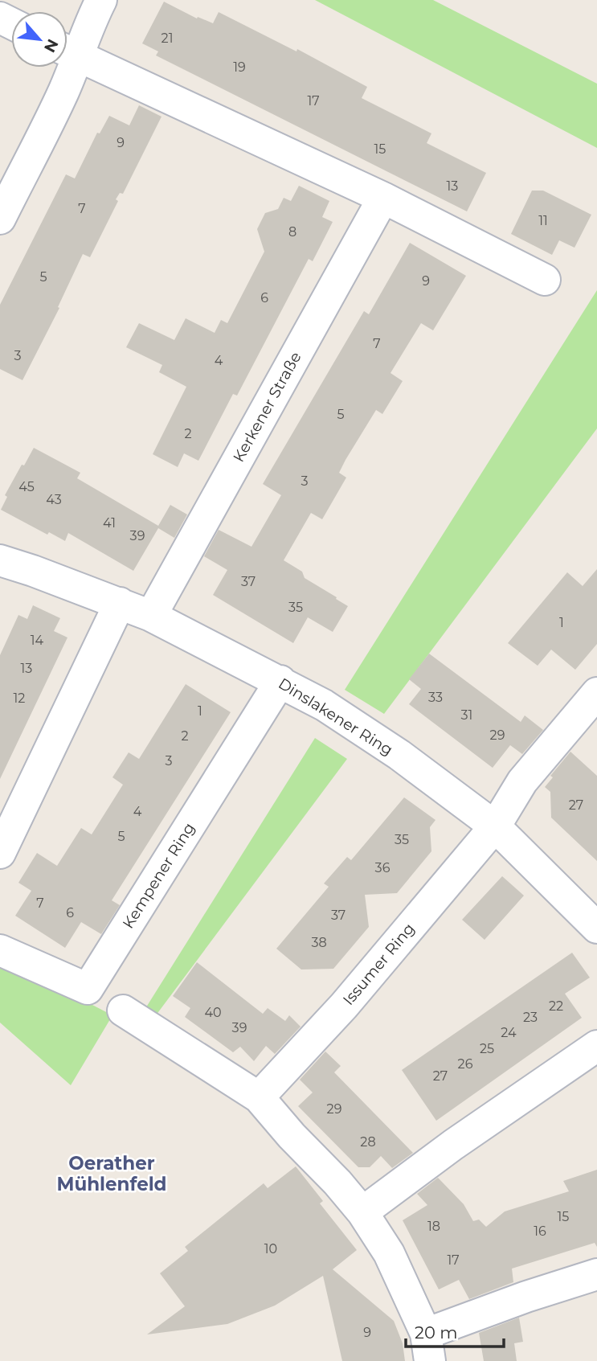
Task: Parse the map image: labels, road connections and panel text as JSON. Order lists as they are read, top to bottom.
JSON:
{
  "streets": {
    "street": [
      "Kerkener Straße",
      "Dinslakener Ring",
      "Kempener Ring",
      "Issumer Ring"
    ]
  },
  "crossings": [
    ["Kerkener Straße", "Dinslakener Ring"],
    ["Dinslakener Ring", "Kempener Ring"],
    ["Dinslakener Ring", "Issumer Ring"]
  ],
  "districts": ["Oerather Mühlenfeld"],
  "house_numbers": [
    "21",
    "19",
    "17",
    "9",
    "15",
    "13",
    "7",
    "11",
    "8",
    "5",
    "9",
    "6",
    "7",
    "3",
    "4",
    "5",
    "2",
    "3",
    "45",
    "43",
    "41",
    "39",
    "37",
    "35",
    "1",
    "14",
    "13",
    "33",
    "12",
    "1",
    "31",
    "29",
    "2",
    "3",
    "27",
    "4",
    "5",
    "35",
    "36",
    "7",
    "6",
    "37",
    "38",
    "22",
    "40",
    "23",
    "39",
    "24",
    "25",
    "26",
    "27",
    "29",
    "28",
    "15",
    "18",
    "16",
    "10",
    "17",
    "9"
  ],
  "scale_bar": "20 m",
  "north": "bottom right"
}
